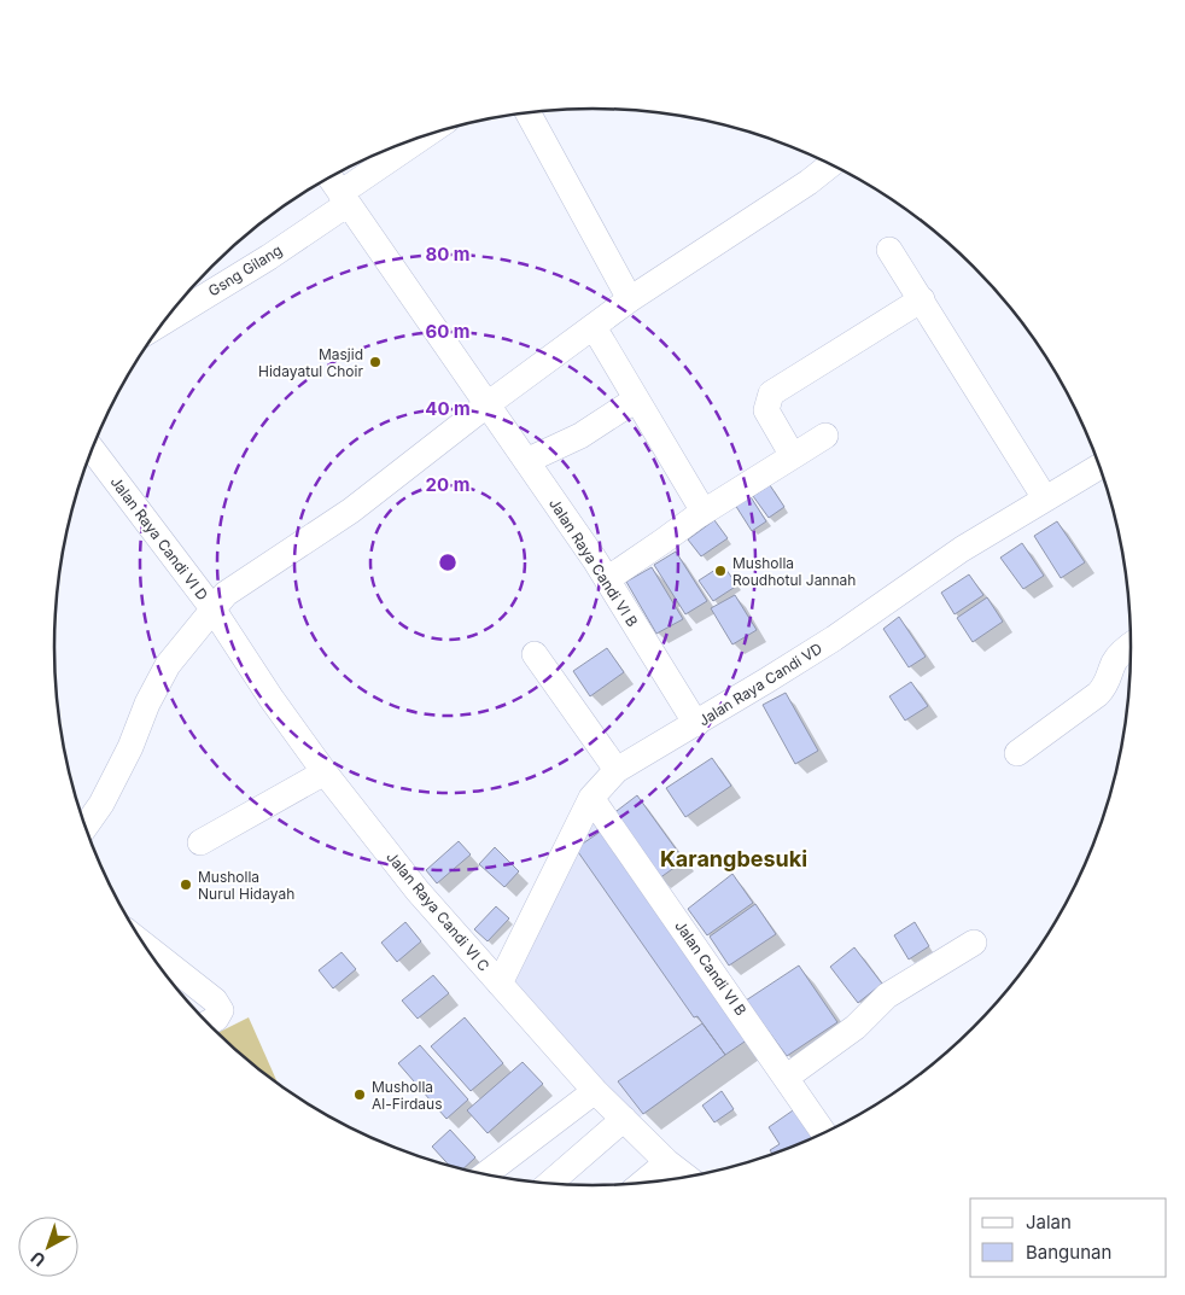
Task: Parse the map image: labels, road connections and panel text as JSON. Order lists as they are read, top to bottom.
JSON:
{
  "streets": {
    "street": [
      "Gsng Gilang",
      "Jalan Raya Candi VI D",
      "Jalan Raya Candi VI B",
      "Jalan Raya Candi VD",
      "Jalan Raya Candi VI C",
      "Jalan Candi VI B"
    ]
  },
  "crossings": [
    ["Gsng Gilang", "Jalan Raya Candi VI B"],
    ["Jalan Raya Candi VI D", "Jalan Raya Candi VI C"],
    ["Jalan Raya Candi VI B", "Jalan Raya Candi VD"],
    ["Jalan Raya Candi VD", "Jalan Raya Candi VI C"],
    ["Jalan Raya Candi VD", "Jalan Candi VI B"]
  ],
  "districts": ["Karangbesuki"],
  "places": [
    "Masjid Hidayatul Choir",
    "Musholla Roudhotul Jannah",
    "Musholla Nurul Hidayah",
    "Musholla Al-Firdaus"
  ],
  "legend": ["Jalan", "Bangunan"],
  "north": "bottom left",
  "rings": [
    "80 m",
    "60 m",
    "40 m",
    "20 m"
  ]
}
